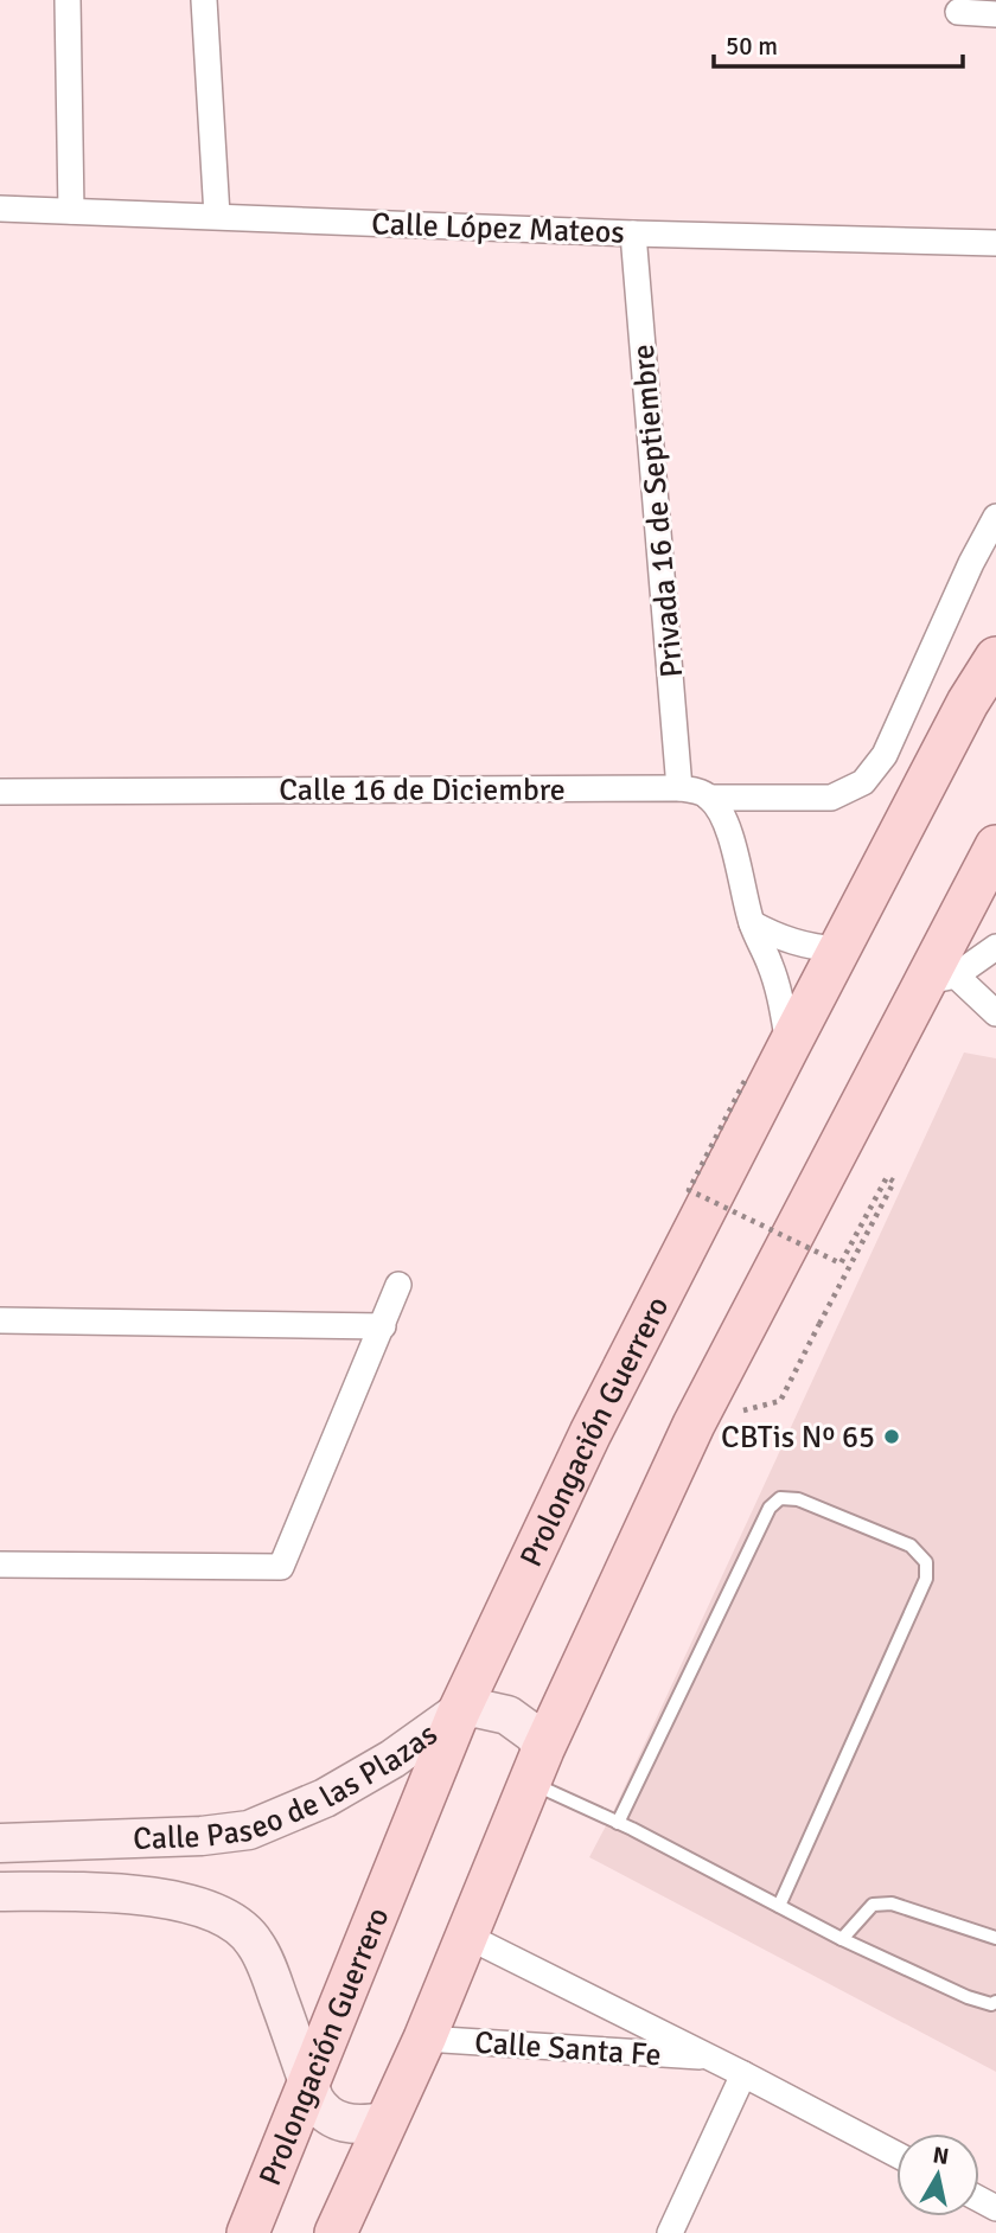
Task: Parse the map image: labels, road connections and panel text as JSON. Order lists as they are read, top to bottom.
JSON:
{
  "streets": {
    "main road": ["Prolongación Guerrero"],
    "street": [
      "Calle López Mateos",
      "Privada 16 de Septiembre",
      "Calle 16 de Diciembre",
      "Calle Paseo de las Plazas",
      "Calle Santa Fe"
    ]
  },
  "crossings": [
    ["Calle López Mateos", "Privada 16 de Septiembre"],
    ["Privada 16 de Septiembre", "Calle 16 de Diciembre"],
    ["Prolongación Guerrero", "Calle Paseo de las Plazas"]
  ],
  "places": ["CBTis Nº 65"],
  "scale_bar": "50 m",
  "north": "top"
}
